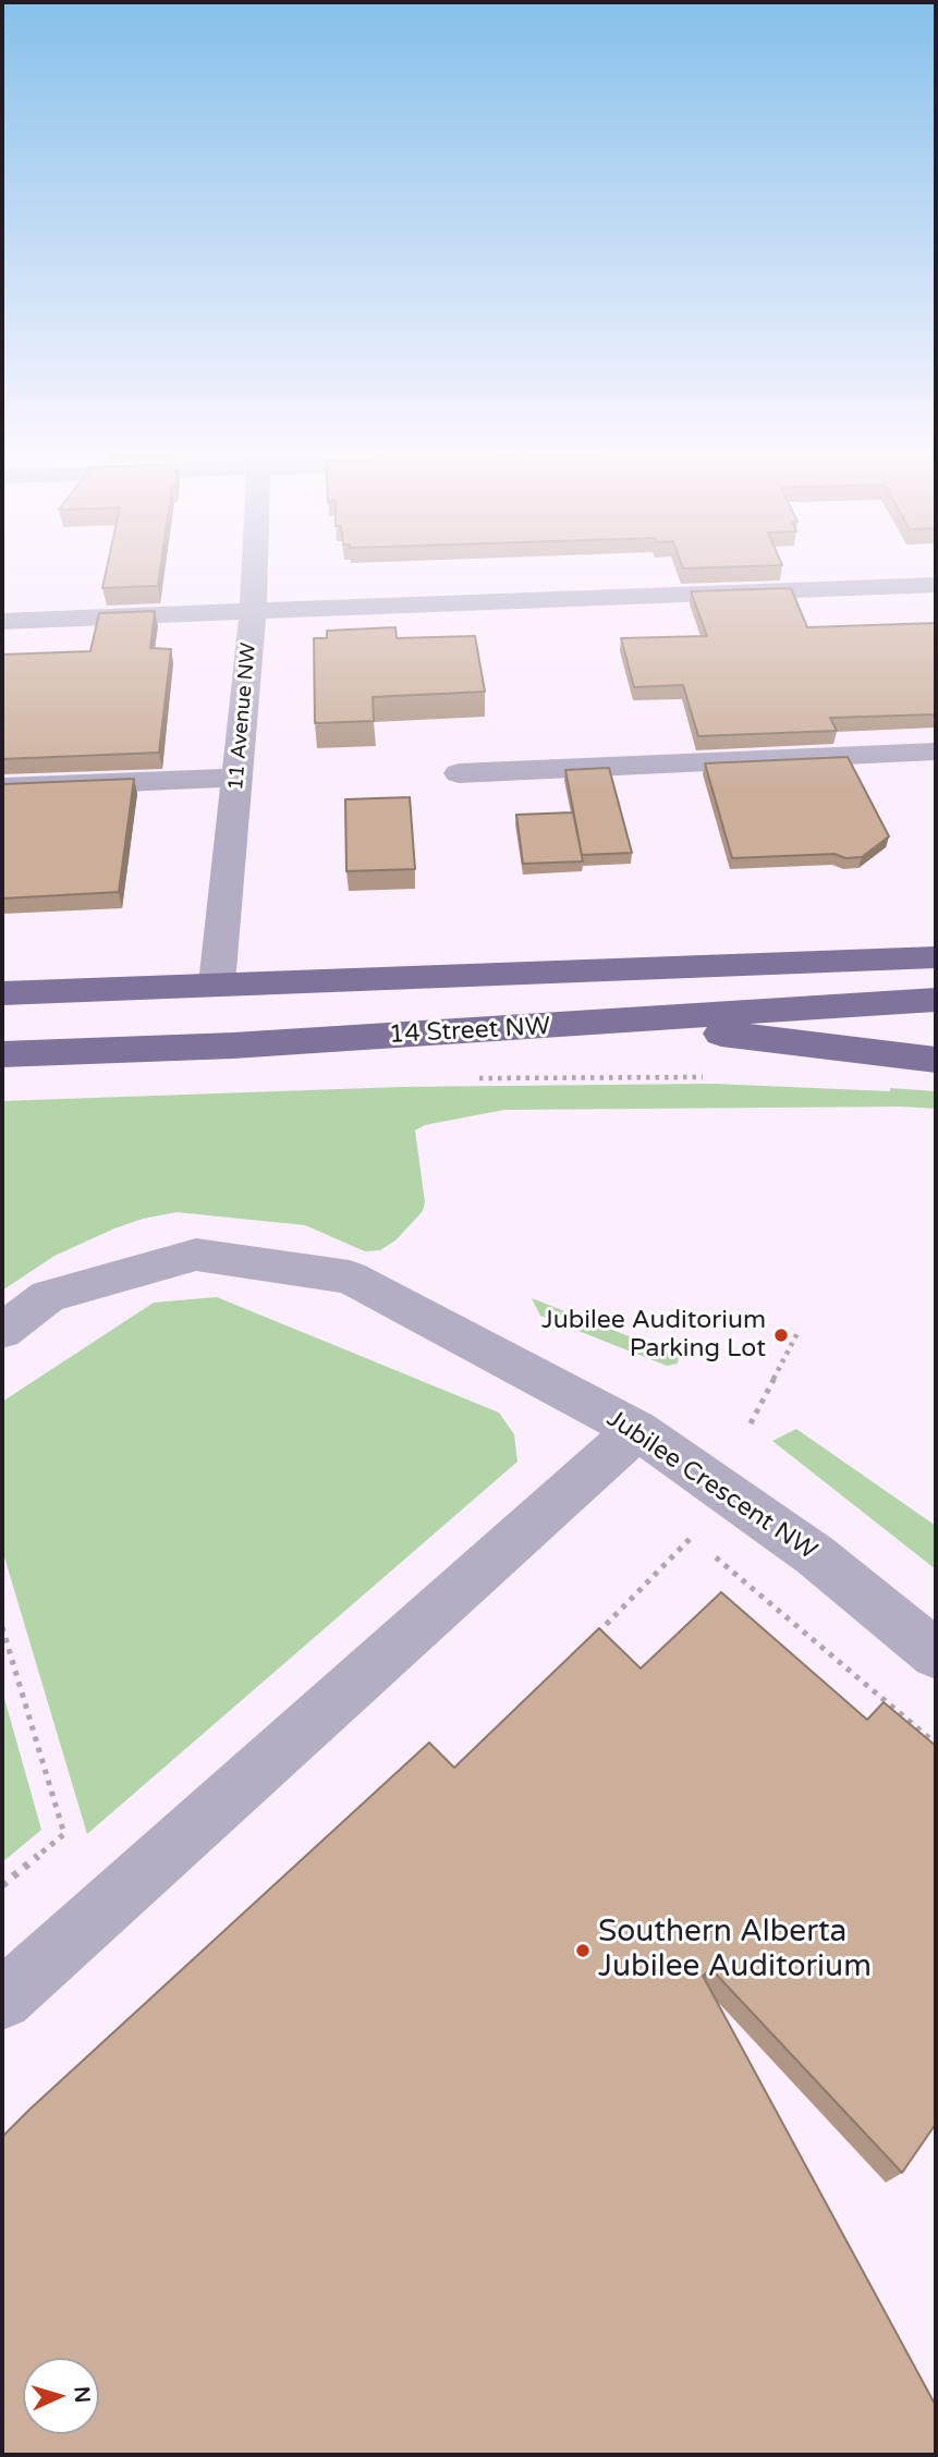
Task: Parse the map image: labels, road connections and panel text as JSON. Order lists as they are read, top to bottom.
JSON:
{
  "streets": {
    "main road": ["14 Street NW"],
    "street": ["11 Avenue NW", "Jubilee Crescent NW"]
  },
  "places": ["Jubilee Auditorium Parking Lot", "Southern Alberta Jubilee Auditorium"],
  "north": "right"
}
